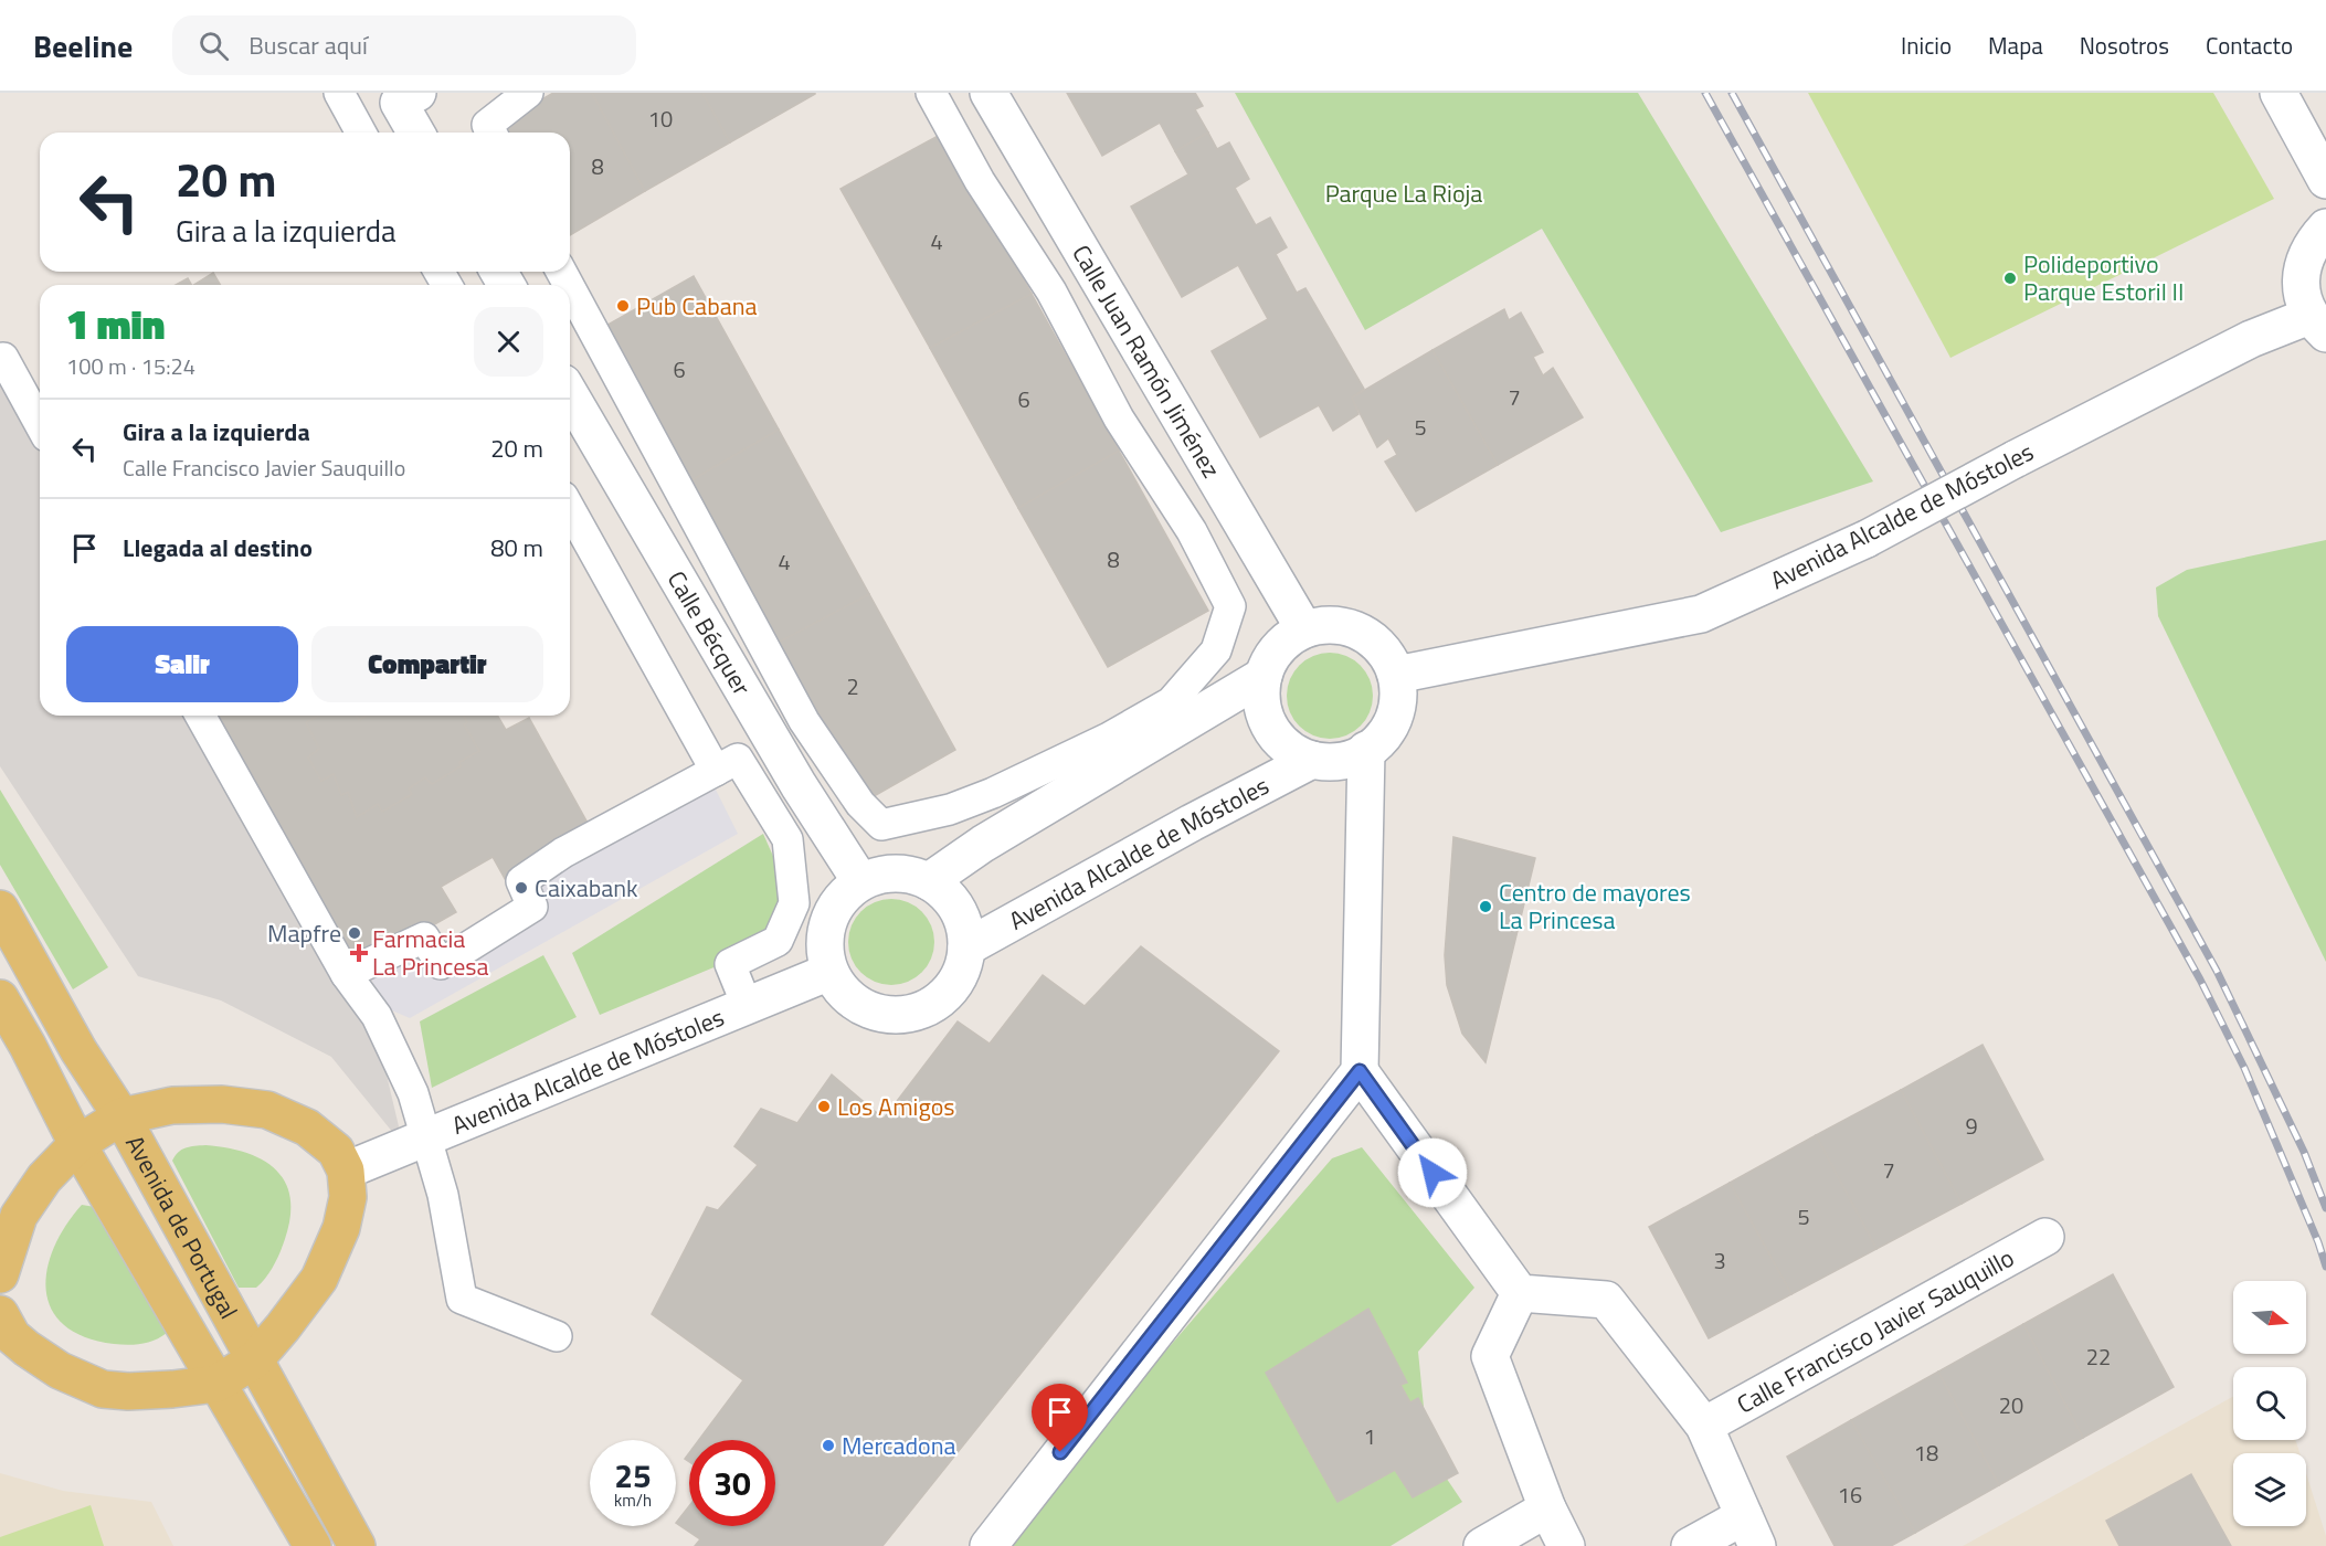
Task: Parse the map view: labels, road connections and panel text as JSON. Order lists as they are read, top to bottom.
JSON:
{
  "streets": {
    "main road": ["Avenida de Portugal"],
    "street": [
      "Calle Juan Ramón Jiménez",
      "Avenida Alcalde de Móstoles",
      "Calle Bécquer",
      "Calle Francisco Javier Sauquillo"
    ]
  },
  "crossings": [
    ["Calle Juan Ramón Jiménez", "Avenida Alcalde de Móstoles"],
    ["Avenida Alcalde de Móstoles", "Calle Bécquer"]
  ],
  "parks": ["Parque La Rioja"],
  "places": {
    "other": [
      "Polideportivo Parque Estoril II",
      "Pub Cabana",
      "Caixabank",
      "Centro de mayores La Princesa",
      "Mapfre",
      "Los Amigos",
      "Mercadona"
    ],
    "health": ["Farmacia La Princesa"]
  },
  "house_numbers": [
    "10",
    "8",
    "4",
    "6",
    "7",
    "6",
    "5",
    "8",
    "4",
    "2",
    "9",
    "7",
    "5",
    "3",
    "22",
    "20",
    "1",
    "18",
    "16"
  ],
  "north": "right",
  "page": {
    "header": "Beeline",
    "search": "Buscar aquí",
    "nav": [
      "Inicio",
      "Mapa",
      "Nosotros",
      "Contacto"
    ],
    "turn": ["20 m", "Gira a la izquierda"],
    "heading": ["1 min", "100 m · 15:24"],
    "list": [
      {
        "name": "Gira a la izquierda",
        "note": "Calle Francisco Javier Sauquillo",
        "value": "20 m"
      },
      {
        "name": "Llegada al destino",
        "value": "80 m"
      }
    ],
    "buttons": ["Salir", "Compartir"],
    "speed": "25 km/h",
    "limit": "30"
  }
}
